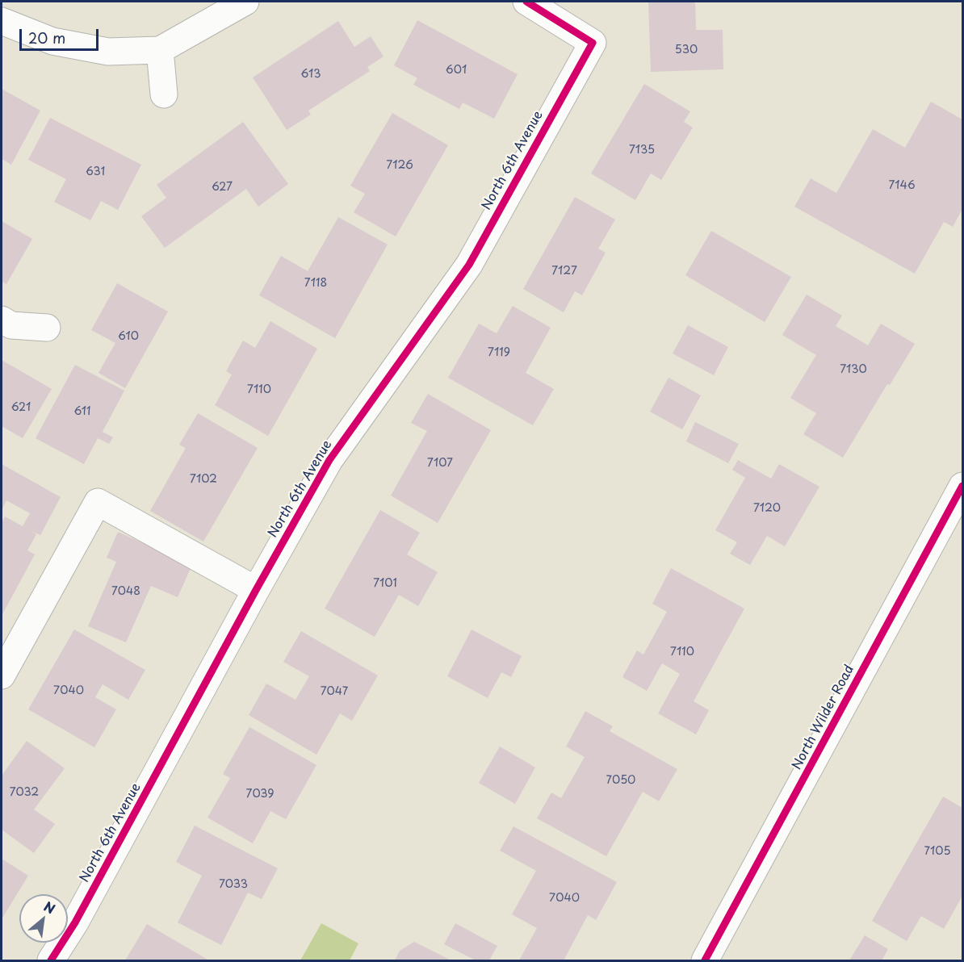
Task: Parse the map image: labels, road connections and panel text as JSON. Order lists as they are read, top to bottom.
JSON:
{
  "streets": {
    "street": ["North 6th Avenue", "North Wilder Road"]
  },
  "house_numbers": [
    "530",
    "601",
    "613",
    "7135",
    "7126",
    "631",
    "7146",
    "627",
    "7127",
    "7118",
    "610",
    "7119",
    "7130",
    "7110",
    "621",
    "611",
    "7107",
    "7102",
    "7120",
    "7101",
    "7048",
    "7110",
    "7040",
    "7047",
    "7050",
    "7032",
    "7039",
    "7105",
    "7033",
    "7040"
  ],
  "scale_bar": "20 m",
  "north": "top right"
}
